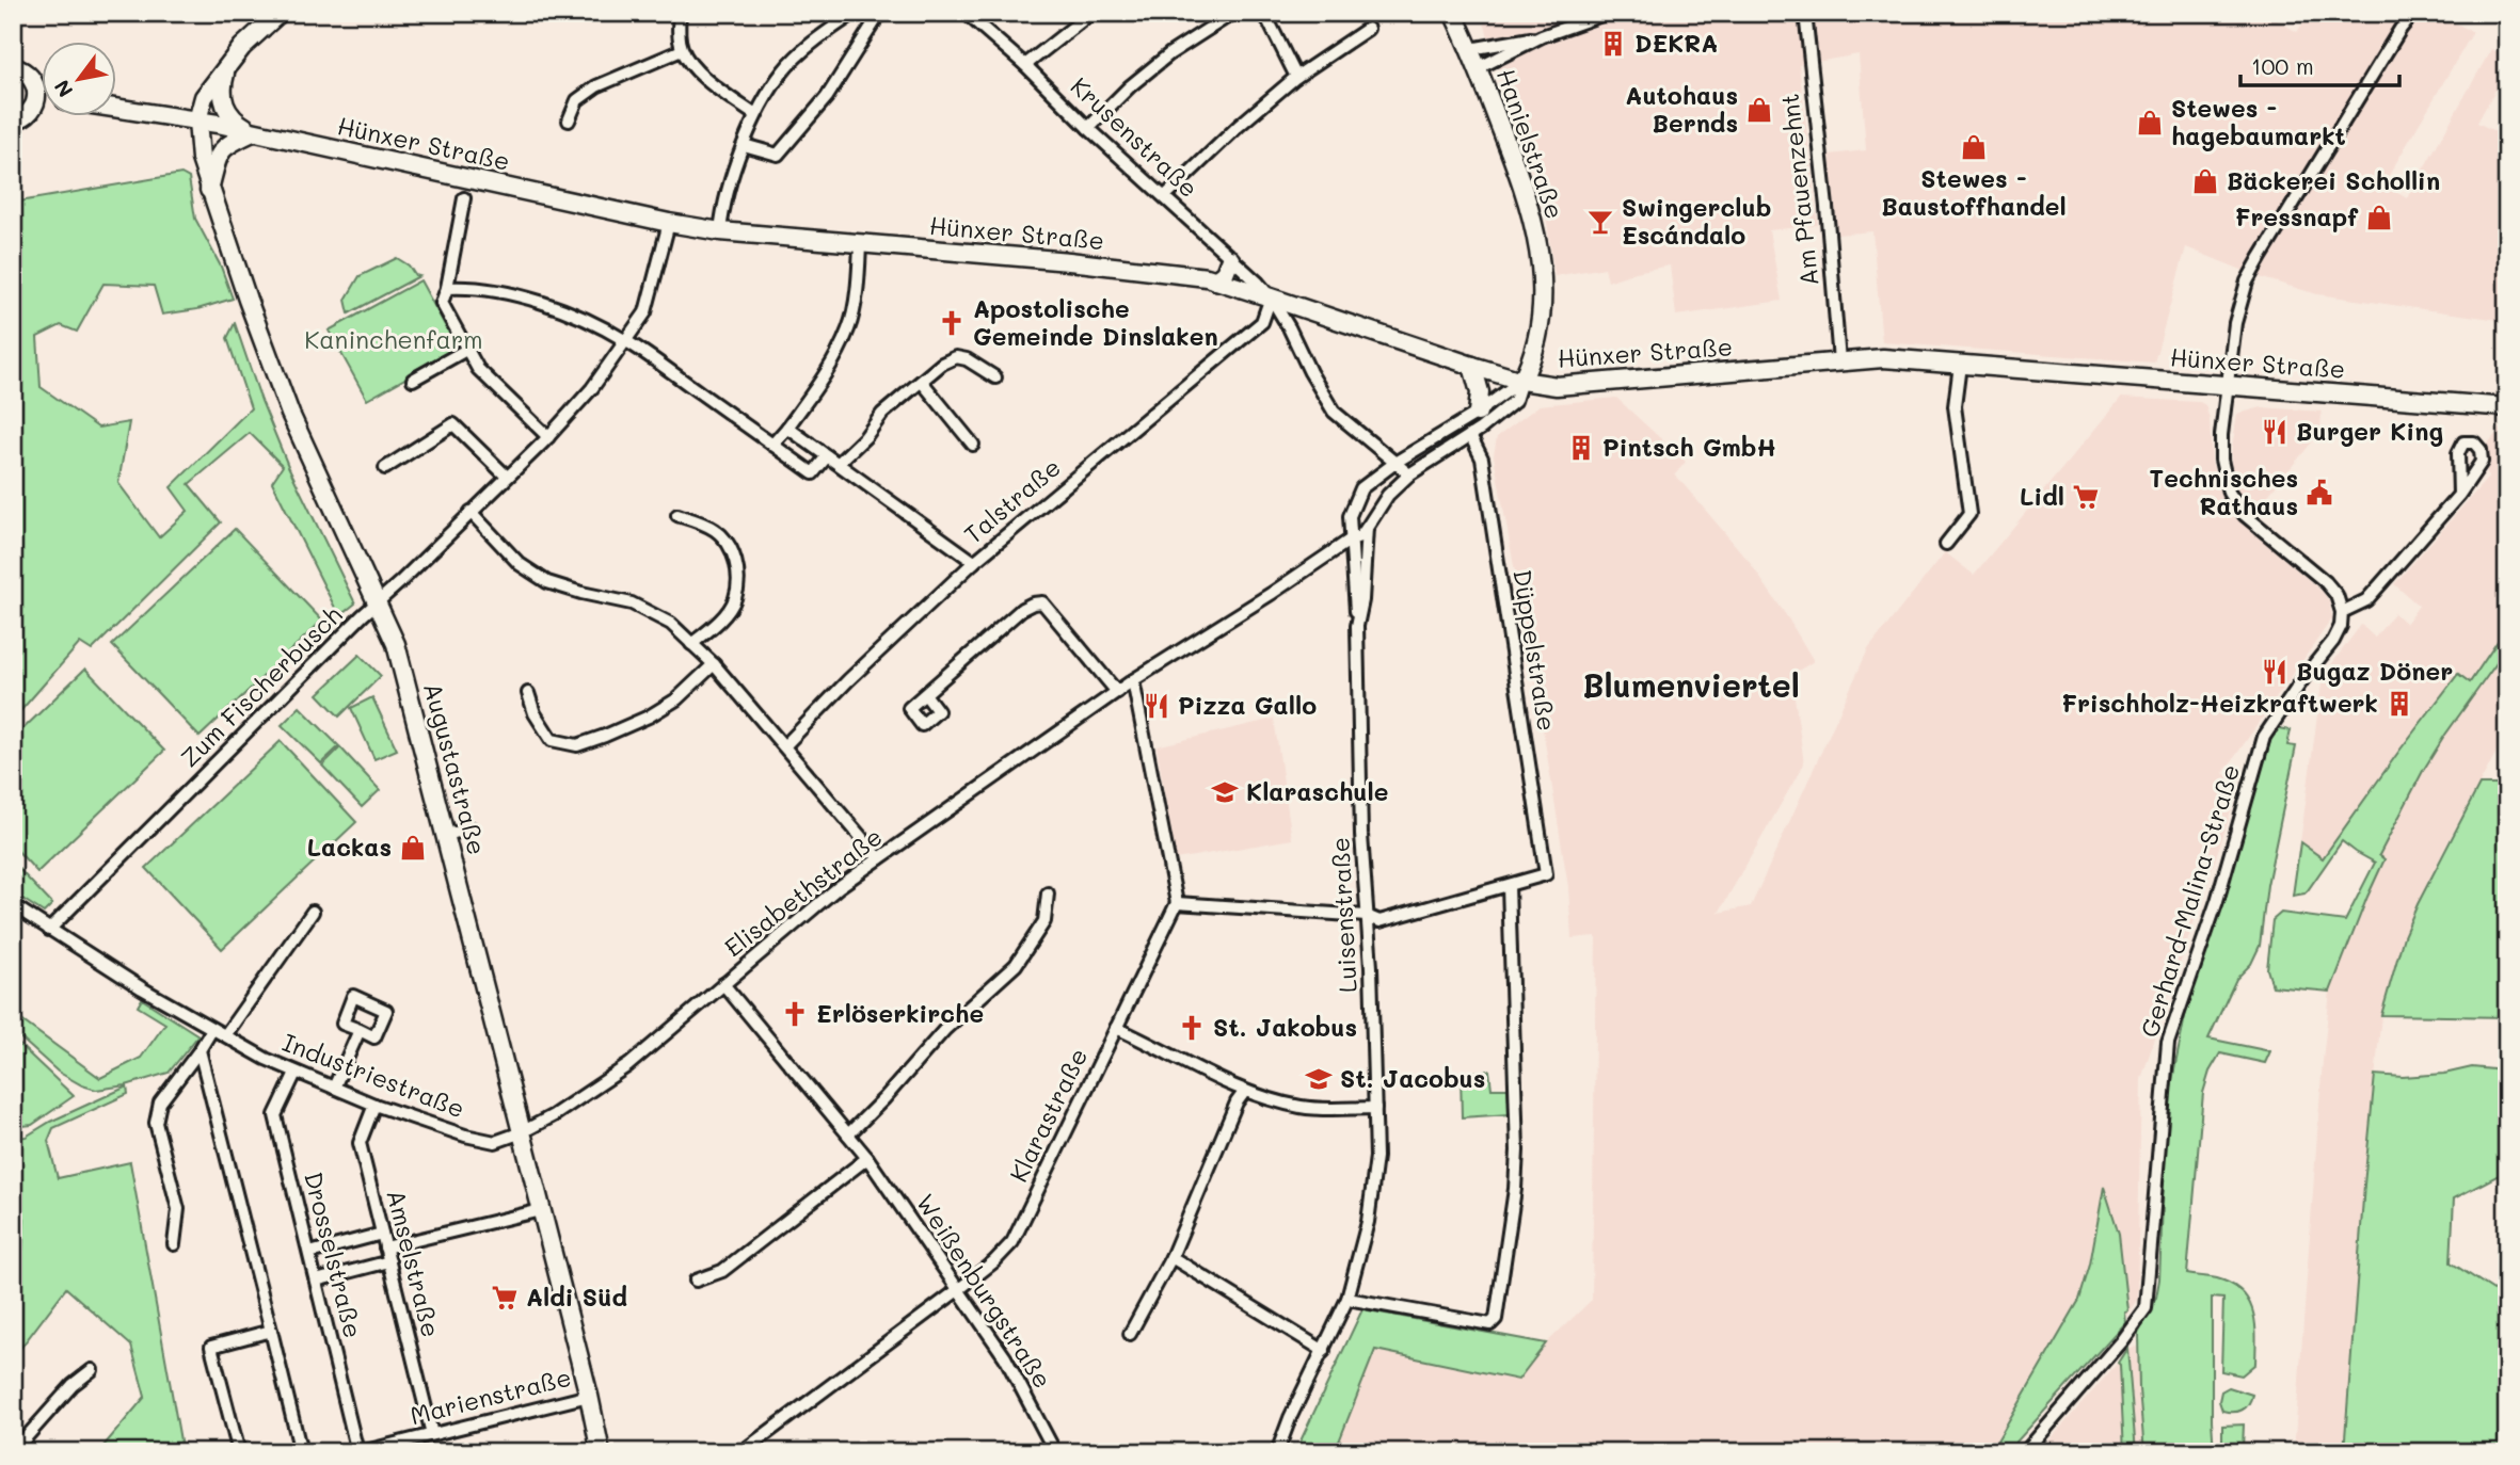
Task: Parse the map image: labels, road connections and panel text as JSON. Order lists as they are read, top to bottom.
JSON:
{
  "streets": {
    "main road": ["Hünxer Straße", "Hanielstraße", "Augustastraße"],
    "street": [
      "Krusenstraße",
      "Am Pfauenzehnt",
      "Talstraße",
      "Düppelstraße",
      "Zum Fischerbusch",
      "Elisabethstraße",
      "Gerhard-Malina-Straße",
      "Luisenstraße",
      "Industriestraße",
      "Klarastraße",
      "Drosselstraße",
      "Amselstraße",
      "Weißenburgstraße",
      "Marienstraße"
    ]
  },
  "crossings": [
    ["Krusenstraße", "Hünxer Straße"],
    ["Hünxer Straße", "Hanielstraße"],
    ["Hünxer Straße", "Am Pfauenzehnt"],
    ["Hünxer Straße", "Zum Fischerbusch"],
    ["Hünxer Straße", "Augustastraße"],
    ["Hünxer Straße", "Luisenstraße"],
    ["Hanielstraße", "Luisenstraße"],
    ["Düppelstraße", "Luisenstraße"],
    ["Zum Fischerbusch", "Augustastraße"],
    ["Zum Fischerbusch", "Industriestraße"],
    ["Augustastraße", "Elisabethstraße"],
    ["Augustastraße", "Industriestraße"],
    ["Augustastraße", "Marienstraße"],
    ["Elisabethstraße", "Luisenstraße"],
    ["Elisabethstraße", "Industriestraße"],
    ["Elisabethstraße", "Weißenburgstraße"],
    ["Industriestraße", "Drosselstraße"],
    ["Industriestraße", "Amselstraße"],
    ["Klarastraße", "Weißenburgstraße"],
    ["Drosselstraße", "Marienstraße"],
    ["Amselstraße", "Marienstraße"]
  ],
  "districts": ["Blumenviertel"],
  "parks": ["Kaninchenfarm"],
  "places": {
    "building": ["DEKRA", "Pintsch GmbH", "Frischholz-Heizkraftwerk"],
    "shop": [
      "Autohaus Bernds",
      "Stewes - hagebaumarkt",
      "Stewes - Baustoffhandel",
      "Bäckerei Schollin",
      "Fressnapf",
      "Lackas"
    ],
    "bar": ["Swingerclub Escándalo"],
    "church": ["Apostolische Gemeinde Dinslaken", "Erlöserkirche", "St. Jakobus"],
    "restaurant": ["Burger King", "Bugaz Döner", "Pizza Gallo"],
    "public building": ["Technisches Rathaus"],
    "supermarket": ["Lidl", "Aldi Süd"],
    "school or university": ["Klaraschule", "St. Jacobus"]
  },
  "scale_bar": "100 m",
  "north": "bottom left"
}
